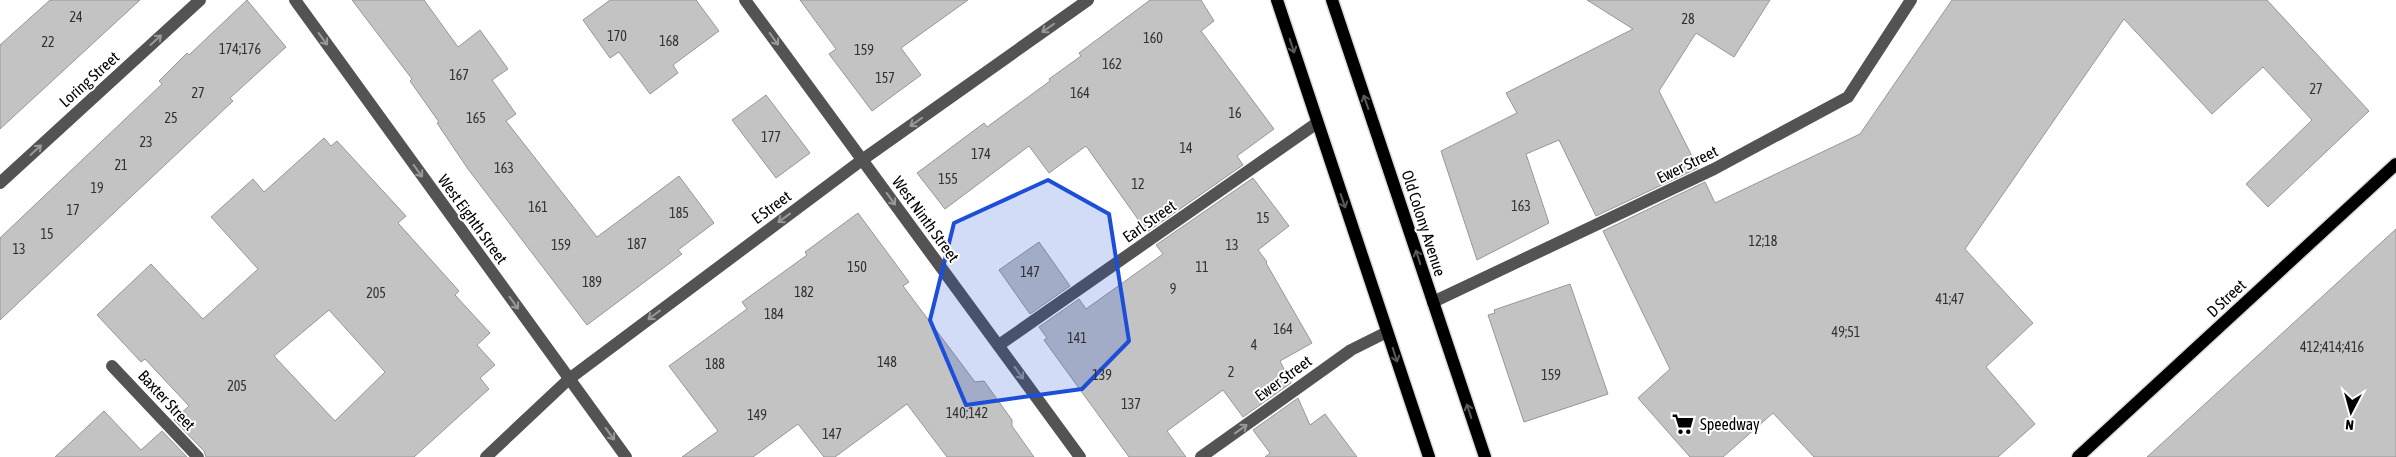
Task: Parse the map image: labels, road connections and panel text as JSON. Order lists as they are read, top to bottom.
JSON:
{
  "streets": {
    "main road": ["Old Colony Avenue", "D Street"],
    "street": [
      "Loring Street",
      "Ewer Street",
      "E Street",
      "West Eighth Street",
      "West Ninth Street",
      "Earl Street",
      "Baxter Street"
    ]
  },
  "crossings": [
    ["Ewer Street", "Old Colony Avenue"],
    ["E Street", "West Eighth Street"],
    ["E Street", "West Ninth Street"],
    ["West Ninth Street", "Earl Street"]
  ],
  "one_way": [
    "Loring Street",
    "E Street",
    "West Eighth Street",
    "West Ninth Street"
  ],
  "places": {
    "supermarket": ["Speedway"]
  },
  "house_numbers": [
    "24",
    "28",
    "170",
    "160",
    "168",
    "22",
    "174;176",
    "159",
    "162",
    "167",
    "157",
    "27",
    "27",
    "164",
    "16",
    "25",
    "165",
    "177",
    "23",
    "14",
    "174",
    "21",
    "163",
    "155",
    "12",
    "19",
    "163",
    "161",
    "17",
    "185",
    "15",
    "15",
    "12;18",
    "187",
    "159",
    "13",
    "13",
    "150",
    "11",
    "147",
    "189",
    "9",
    "182",
    "205",
    "41;47",
    "184",
    "164",
    "49;51",
    "141",
    "4",
    "412;414;416",
    "148",
    "188",
    "2",
    "139",
    "159",
    "205",
    "137",
    "140;142",
    "149",
    "147"
  ],
  "north": "bottom"
}
